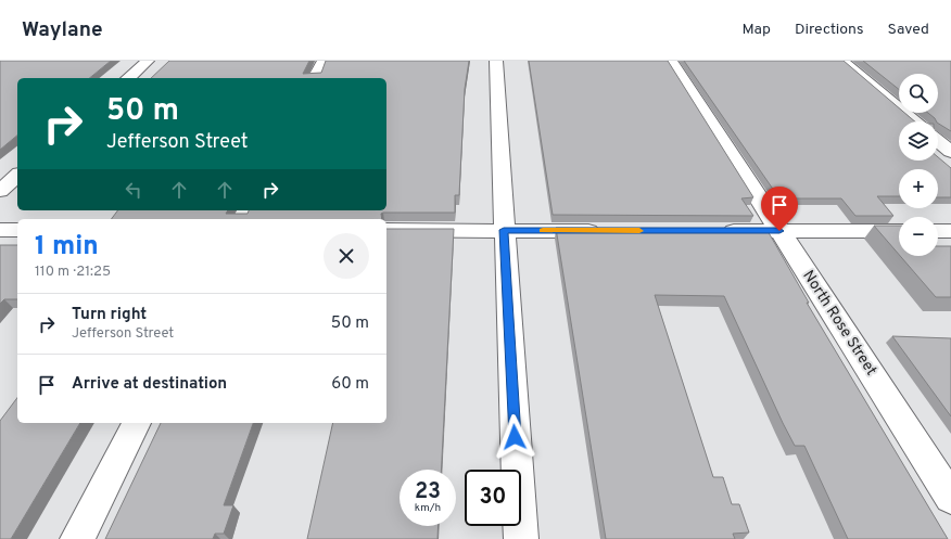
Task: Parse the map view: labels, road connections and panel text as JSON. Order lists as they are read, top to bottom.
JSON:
{
  "streets": {
    "street": ["North Rose Street"]
  },
  "page": {
    "header": "Waylane",
    "nav": ["Map", "Directions", "Saved"],
    "map_buttons": ["+", "−"],
    "turn": ["50 m", "Jefferson Street"],
    "heading": ["1 min", "110 m · 21:25"],
    "list": [
      {
        "name": "Turn right",
        "note": "Jefferson Street",
        "value": "50 m"
      },
      {
        "name": "Arrive at destination",
        "value": "60 m"
      }
    ],
    "speed": "23 km/h",
    "limit": "30"
  }
}
